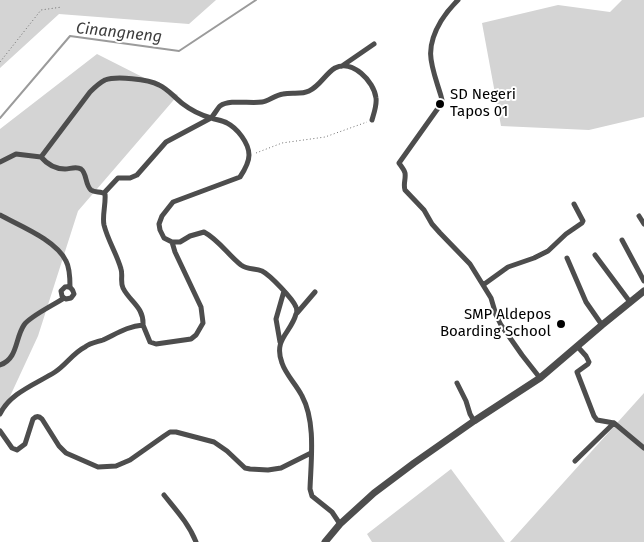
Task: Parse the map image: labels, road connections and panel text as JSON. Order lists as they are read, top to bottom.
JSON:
{
  "water": ["Cinangneng"],
  "places": ["SD Negeri Tapos 01", "SMP Aldepos Boarding School"]
}
